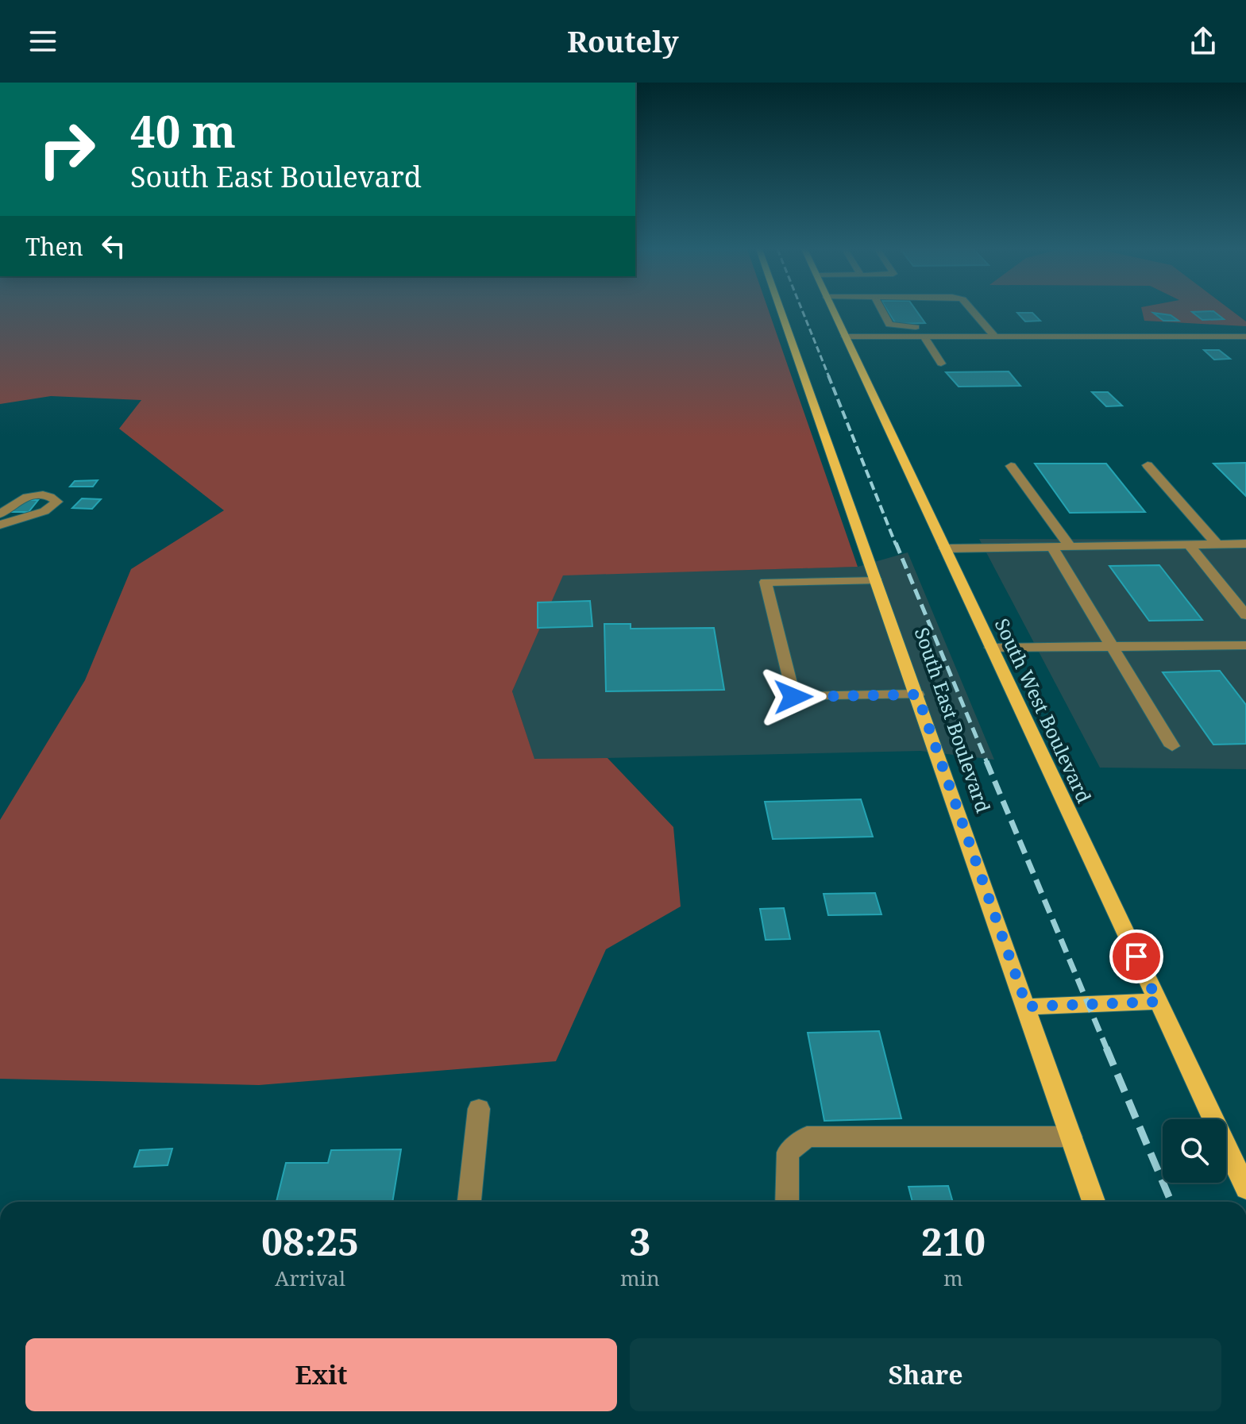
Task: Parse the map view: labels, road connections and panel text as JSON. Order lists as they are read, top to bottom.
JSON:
{
  "streets": {
    "main road": ["South West Boulevard", "South East Boulevard"]
  },
  "page": {
    "header": "Routely",
    "turn": ["40 m", "South East Boulevard"],
    "then": "Then",
    "eta": [
      "08:25",
      "Arrival",
      "3",
      "min",
      "210",
      "m"
    ],
    "buttons": ["Exit", "Share"]
  }
}
